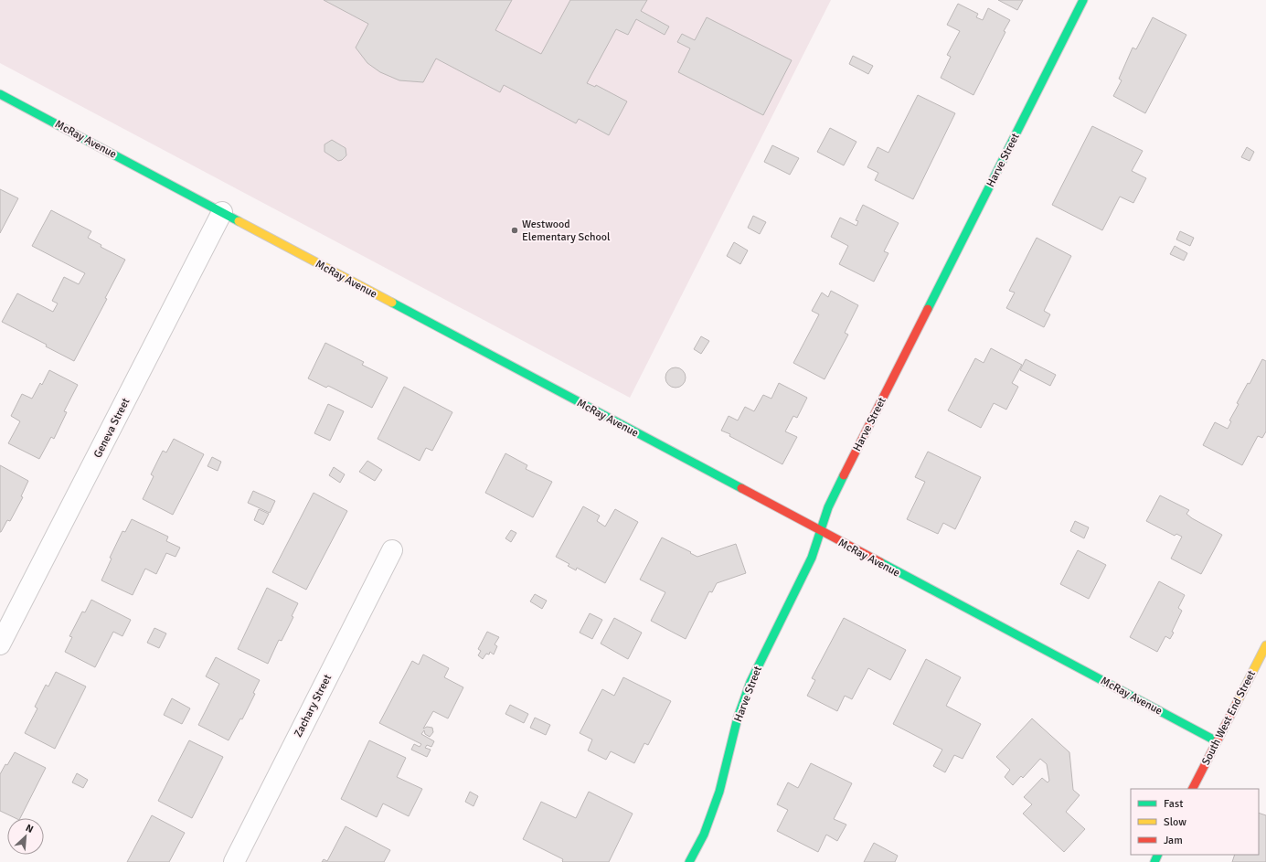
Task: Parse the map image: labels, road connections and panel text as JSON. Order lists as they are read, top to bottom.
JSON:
{
  "streets": {
    "street": [
      "McRay Avenue",
      "Harve Street",
      "Geneva Street",
      "Zachary Street",
      "South West End Street"
    ]
  },
  "crossings": [
    ["McRay Avenue", "Harve Street"],
    ["McRay Avenue", "Geneva Street"],
    ["McRay Avenue", "South West End Street"]
  ],
  "places": ["Westwood Elementary School"],
  "legend": ["Fast", "Slow", "Jam"],
  "north": "top right"
}
